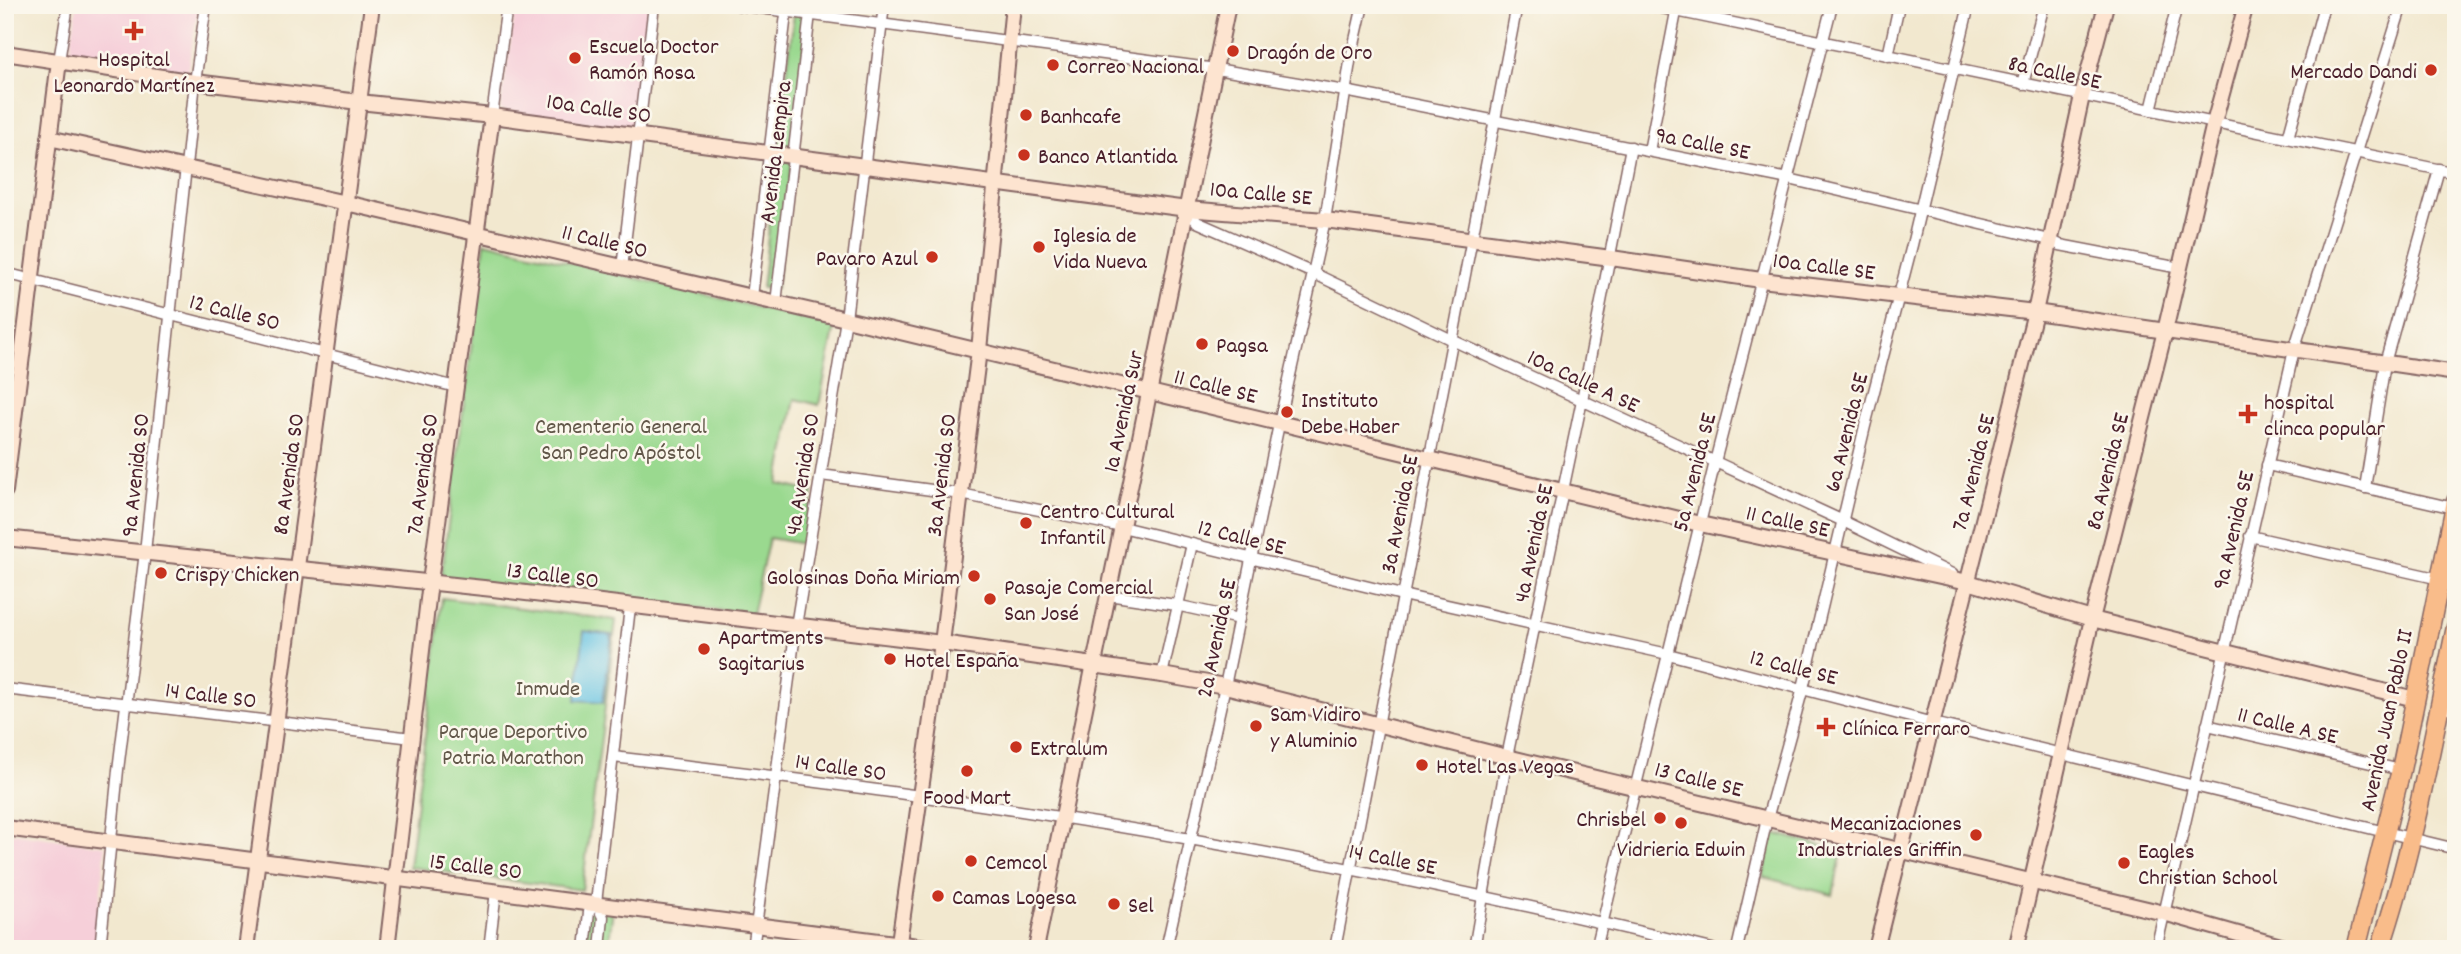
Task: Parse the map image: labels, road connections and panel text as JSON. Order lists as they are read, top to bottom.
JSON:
{
  "streets": {
    "highway": ["Avenida Juan Pablo II"],
    "street": [
      "8a Calle SE",
      "10a Calle SO",
      "9a Calle SE",
      "Avenida Lempira",
      "10a Calle SE",
      "11 Calle SO",
      "12 Calle SO",
      "10a Calle A SE",
      "11 Calle SE",
      "1a Avenida Sur",
      "6a Avenida SE",
      "8a Avenida SE",
      "5a Avenida SE",
      "7a Avenida SE",
      "8a Avenida SO",
      "7a Avenida SO",
      "4a Avenida SO",
      "9a Avenida SO",
      "3a Avenida SO",
      "3a Avenida SE",
      "9a Avenida SE",
      "12 Calle SE",
      "4a Avenida SE",
      "13 Calle SO",
      "2a Avenida SE",
      "14 Calle SO",
      "11 Calle A SE",
      "13 Calle SE",
      "14 Calle SE",
      "15 Calle SO"
    ]
  },
  "crossings": [
    ["8a Calle SE", "6a Avenida SE"],
    ["8a Calle SE", "8a Avenida SE"],
    ["8a Calle SE", "5a Avenida SE"],
    ["8a Calle SE", "7a Avenida SE"],
    ["8a Calle SE", "9a Avenida SE"],
    ["10a Calle SO", "Avenida Lempira"],
    ["10a Calle SO", "10a Calle SE"],
    ["10a Calle SO", "10a Calle A SE"],
    ["10a Calle SO", "1a Avenida Sur"],
    ["10a Calle SO", "8a Avenida SO"],
    ["10a Calle SO", "7a Avenida SO"],
    ["10a Calle SO", "4a Avenida SO"],
    ["10a Calle SO", "9a Avenida SO"],
    ["10a Calle SO", "3a Avenida SO"],
    ["9a Calle SE", "Avenida Lempira"],
    ["9a Calle SE", "1a Avenida Sur"],
    ["9a Calle SE", "6a Avenida SE"],
    ["9a Calle SE", "8a Avenida SE"],
    ["9a Calle SE", "5a Avenida SE"],
    ["9a Calle SE", "7a Avenida SE"],
    ["9a Calle SE", "4a Avenida SO"],
    ["9a Calle SE", "3a Avenida SO"],
    ["9a Calle SE", "3a Avenida SE"],
    ["9a Calle SE", "4a Avenida SE"],
    ["9a Calle SE", "2a Avenida SE"],
    ["Avenida Lempira", "11 Calle SO"],
    ["10a Calle SE", "10a Calle A SE"],
    ["10a Calle SE", "1a Avenida Sur"],
    ["10a Calle SE", "6a Avenida SE"],
    ["10a Calle SE", "8a Avenida SE"],
    ["10a Calle SE", "5a Avenida SE"],
    ["10a Calle SE", "7a Avenida SE"],
    ["10a Calle SE", "3a Avenida SE"],
    ["10a Calle SE", "9a Avenida SE"],
    ["10a Calle SE", "4a Avenida SE"],
    ["10a Calle SE", "2a Avenida SE"],
    ["11 Calle SO", "11 Calle SE"],
    ["11 Calle SO", "1a Avenida Sur"],
    ["11 Calle SO", "8a Avenida SO"],
    ["11 Calle SO", "7a Avenida SO"],
    ["11 Calle SO", "4a Avenida SO"],
    ["11 Calle SO", "9a Avenida SO"],
    ["11 Calle SO", "3a Avenida SO"],
    ["12 Calle SO", "8a Avenida SO"],
    ["12 Calle SO", "7a Avenida SO"],
    ["12 Calle SO", "9a Avenida SO"],
    ["10a Calle A SE", "11 Calle SE"],
    ["10a Calle A SE", "1a Avenida Sur"],
    ["10a Calle A SE", "6a Avenida SE"],
    ["10a Calle A SE", "5a Avenida SE"],
    ["10a Calle A SE", "7a Avenida SE"],
    ["10a Calle A SE", "3a Avenida SE"],
    ["10a Calle A SE", "4a Avenida SE"],
    ["10a Calle A SE", "2a Avenida SE"],
    ["11 Calle SE", "1a Avenida Sur"],
    ["11 Calle SE", "6a Avenida SE"],
    ["11 Calle SE", "8a Avenida SE"],
    ["11 Calle SE", "5a Avenida SE"],
    ["11 Calle SE", "7a Avenida SE"],
    ["11 Calle SE", "3a Avenida SE"],
    ["11 Calle SE", "9a Avenida SE"],
    ["11 Calle SE", "4a Avenida SE"],
    ["11 Calle SE", "2a Avenida SE"],
    ["11 Calle SE", "Avenida Juan Pablo II"],
    ["1a Avenida Sur", "12 Calle SE"],
    ["1a Avenida Sur", "13 Calle SO"],
    ["1a Avenida Sur", "14 Calle SO"],
    ["1a Avenida Sur", "13 Calle SE"],
    ["1a Avenida Sur", "14 Calle SE"],
    ["6a Avenida SE", "12 Calle SE"],
    ["6a Avenida SE", "13 Calle SE"],
    ["8a Avenida SE", "12 Calle SE"],
    ["8a Avenida SE", "13 Calle SE"],
    ["5a Avenida SE", "12 Calle SE"],
    ["5a Avenida SE", "13 Calle SE"],
    ["5a Avenida SE", "14 Calle SE"],
    ["7a Avenida SE", "12 Calle SE"],
    ["7a Avenida SE", "13 Calle SE"],
    ["8a Avenida SO", "13 Calle SO"],
    ["8a Avenida SO", "14 Calle SO"],
    ["8a Avenida SO", "15 Calle SO"],
    ["7a Avenida SO", "13 Calle SO"],
    ["7a Avenida SO", "14 Calle SO"],
    ["7a Avenida SO", "15 Calle SO"],
    ["4a Avenida SO", "13 Calle SO"],
    ["4a Avenida SO", "14 Calle SO"],
    ["4a Avenida SO", "15 Calle SO"],
    ["9a Avenida SO", "13 Calle SO"],
    ["9a Avenida SO", "14 Calle SO"],
    ["9a Avenida SO", "15 Calle SO"],
    ["3a Avenida SO", "13 Calle SO"],
    ["3a Avenida SO", "14 Calle SO"],
    ["3a Avenida SO", "15 Calle SO"],
    ["3a Avenida SE", "12 Calle SE"],
    ["3a Avenida SE", "13 Calle SE"],
    ["3a Avenida SE", "14 Calle SE"],
    ["9a Avenida SE", "12 Calle SE"],
    ["9a Avenida SE", "11 Calle A SE"],
    ["9a Avenida SE", "13 Calle SE"],
    ["12 Calle SE", "4a Avenida SE"],
    ["12 Calle SE", "2a Avenida SE"],
    ["12 Calle SE", "Avenida Juan Pablo II"],
    ["4a Avenida SE", "13 Calle SE"],
    ["4a Avenida SE", "14 Calle SE"],
    ["13 Calle SO", "13 Calle SE"],
    ["2a Avenida SE", "13 Calle SE"],
    ["2a Avenida SE", "14 Calle SE"],
    ["14 Calle SO", "14 Calle SE"],
    ["Avenida Juan Pablo II", "11 Calle A SE"]
  ],
  "parks": ["Cementerio General San Pedro Apóstol", "Inmude", "Parque Deportivo Patria Marathon"],
  "places": {
    "health": ["Hospital Leonardo Martínez", "hospital clinca popular", "Clínica Ferraro"],
    "other": [
      "Dragón de Oro",
      "Escuela Doctor Ramón Rosa",
      "Correo Nacional",
      "Mercado Dandi",
      "Banhcafe",
      "Banco Atlantida",
      "Iglesia de Vida Nueva",
      "Pavaro Azul",
      "Pagsa",
      "Instituto Debe Haber",
      "Centro Cultural Infantil",
      "Crispy Chicken",
      "Golosinas Doña Miriam",
      "Pasaje Comercial San José",
      "Apartments Sagitarius",
      "Hotel España",
      "Sam Vidiro y Aluminio",
      "Extralum",
      "Hotel Las Vegas",
      "Food Mart",
      "Chrisbel",
      "Vidrieria Edwin",
      "Mecanizaciones Industriales Griffin",
      "Cemcol",
      "Eagles Christian School",
      "Camas Logesa",
      "Sel"
    ]
  }
}
